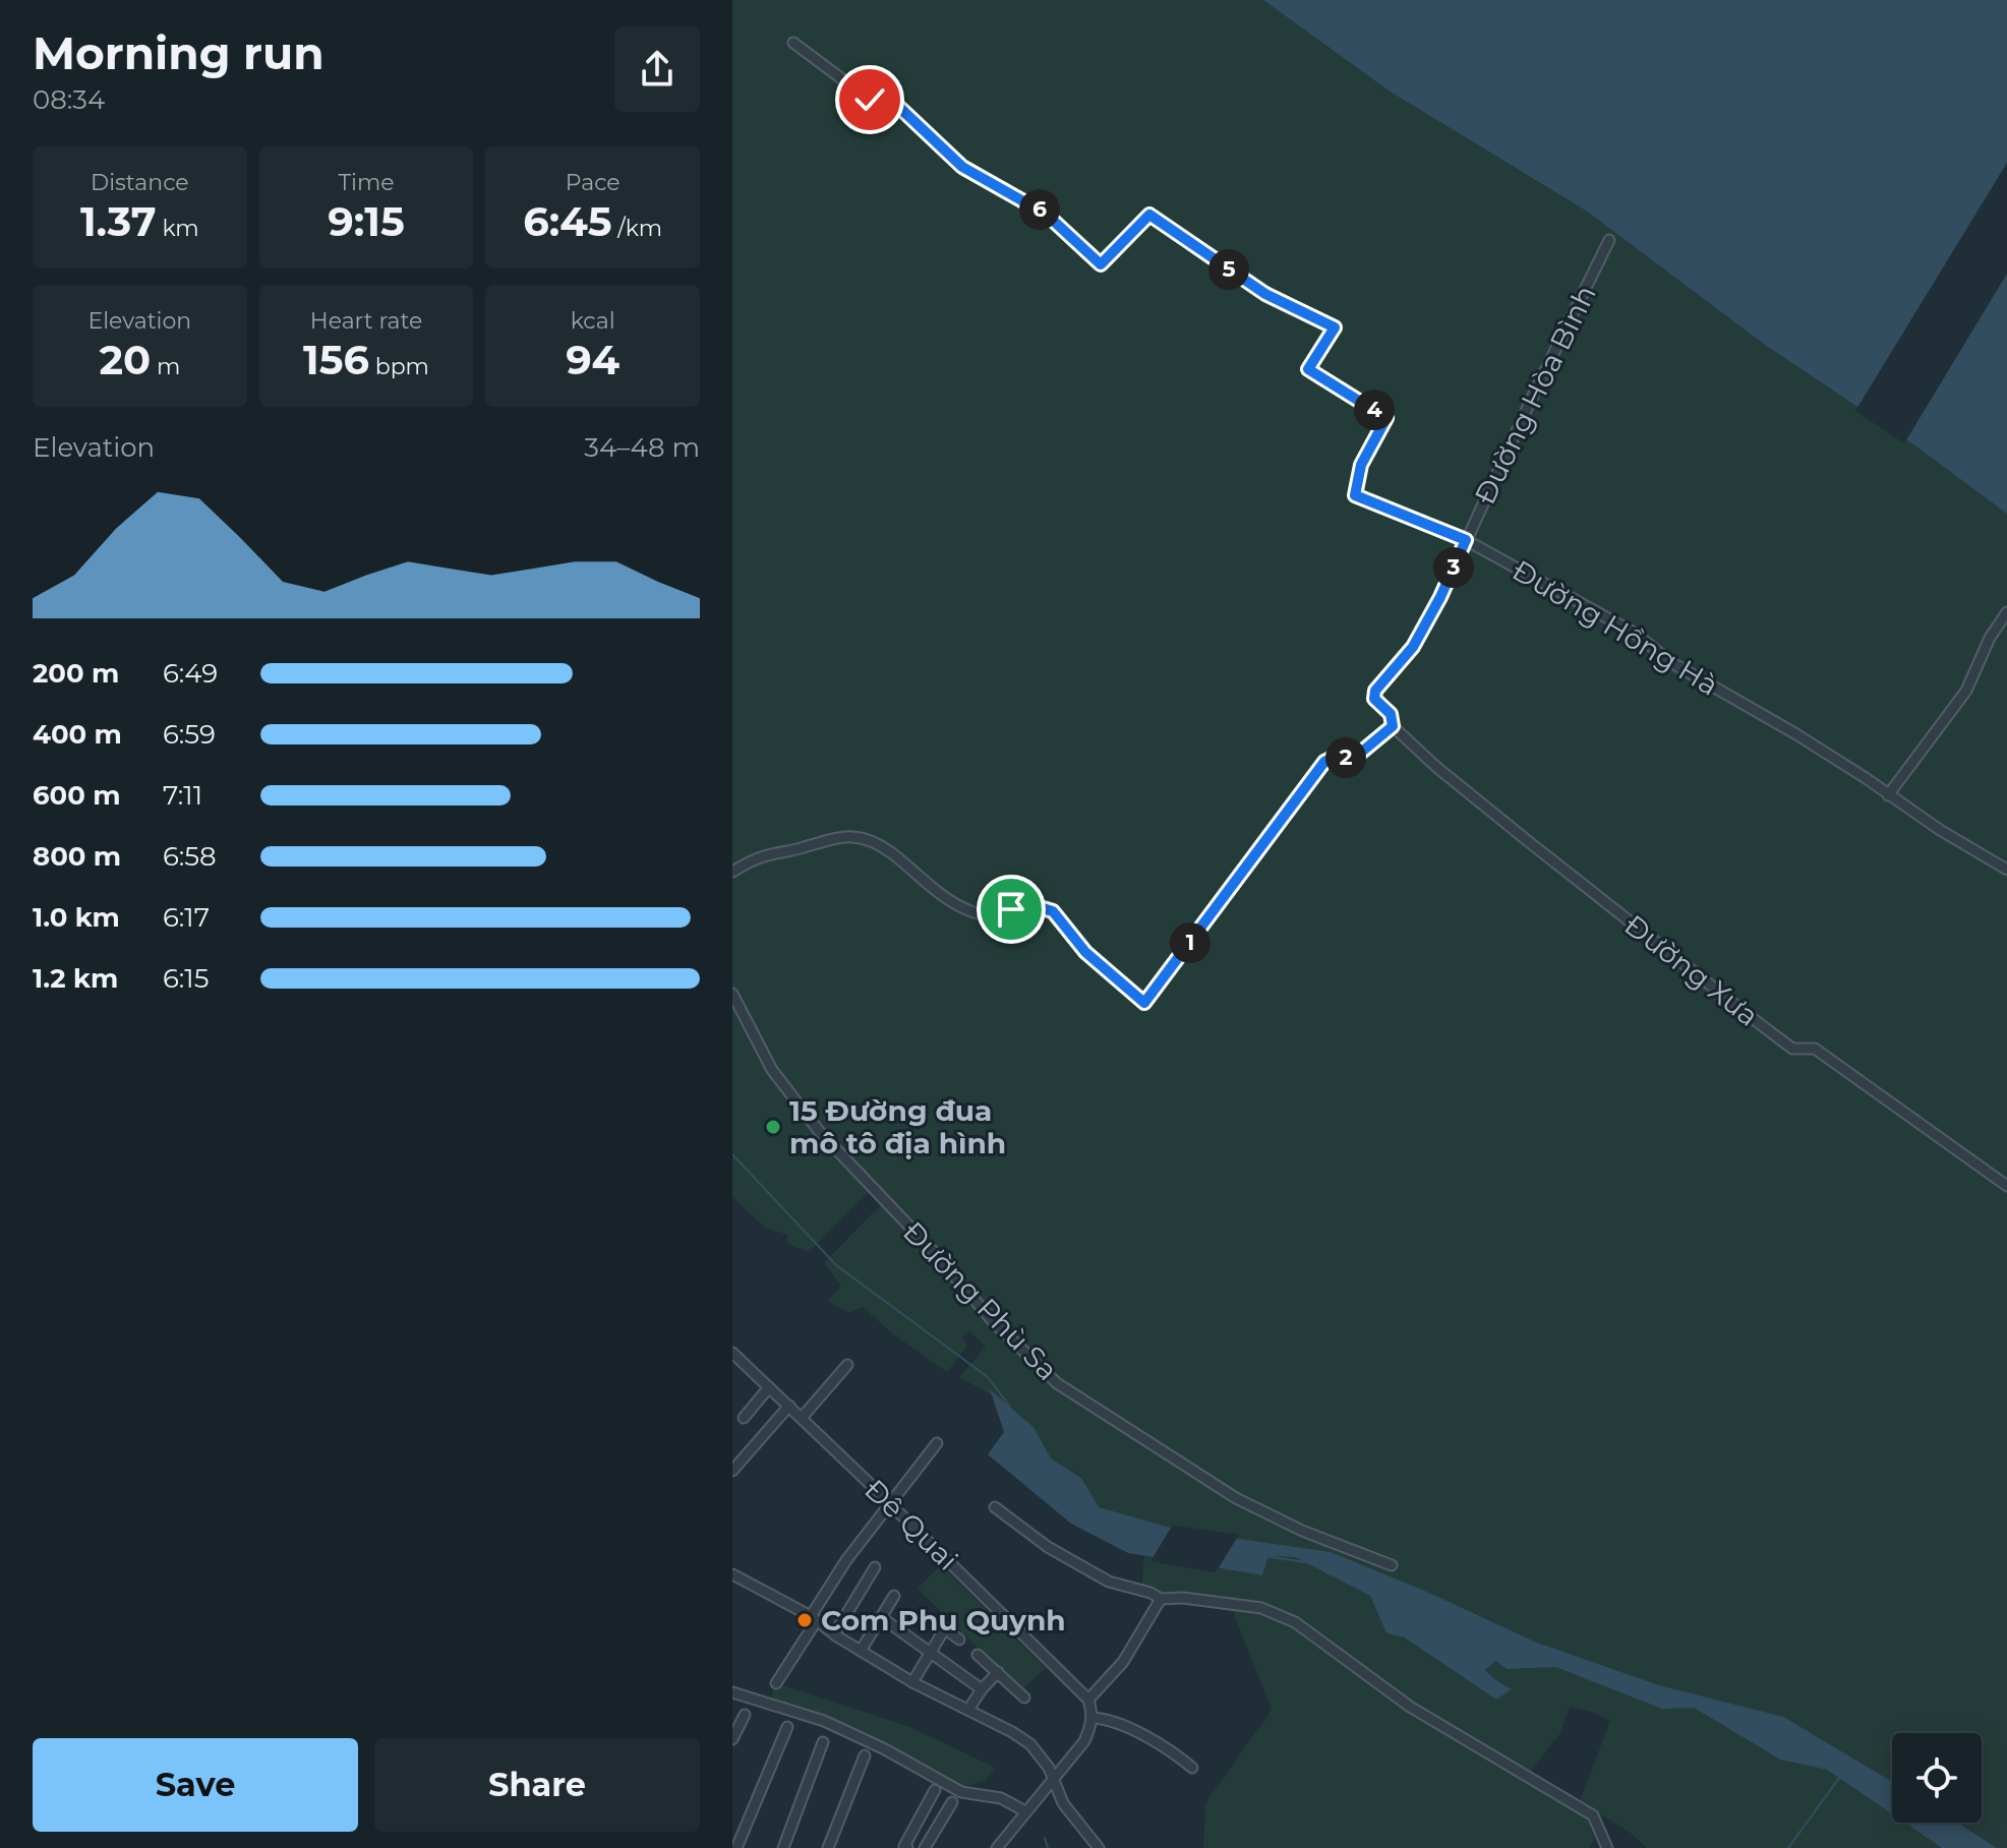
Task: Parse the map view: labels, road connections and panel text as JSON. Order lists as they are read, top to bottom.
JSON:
{
  "streets": {
    "street": [
      "Đường Hòa Bình",
      "Đường Hồng Hà",
      "Đường Xưa",
      "Đường Phù Sa",
      "Đê Quai"
    ]
  },
  "crossings": [
    ["Đường Hòa Bình", "Đường Hồng Hà"],
    ["Đường Hòa Bình", "Đường Xưa"]
  ],
  "places": ["15 Đường đua mô tô địa hình", "Com Phu Quynh"],
  "page": {
    "heading": ["Morning run", "08:34"],
    "stats": [
      ["Distance", "1.37 km"],
      ["Time", "9:15"],
      ["Pace", "6:45 /km"],
      ["Elevation", "20 m"],
      ["Heart rate", "156 bpm"],
      ["kcal", "94"]
    ],
    "pins": [
      "6",
      "5",
      "4",
      "3",
      "2",
      "1"
    ],
    "chart": ["Elevation", "34–48 m"],
    "list": [
      {
        "name": "200 m",
        "note": "6:49"
      },
      {
        "name": "400 m",
        "note": "6:59"
      },
      {
        "name": "600 m",
        "note": "7:11"
      },
      {
        "name": "800 m",
        "note": "6:58"
      },
      {
        "name": "1.0 km",
        "note": "6:17"
      },
      {
        "name": "1.2 km",
        "note": "6:15"
      }
    ],
    "buttons": ["Save", "Share"]
  }
}
